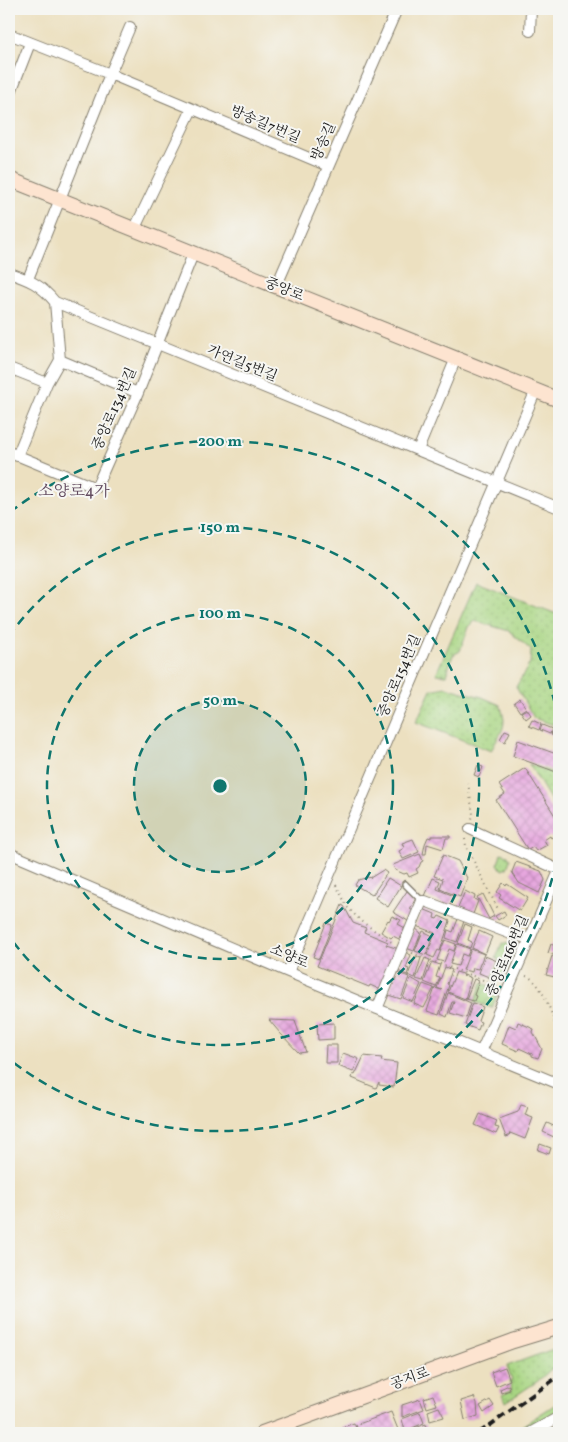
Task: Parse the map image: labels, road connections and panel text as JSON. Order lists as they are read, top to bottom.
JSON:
{
  "streets": {
    "street": [
      "방송길7번길",
      "방송길",
      "중앙로",
      "가연길5번길",
      "중앙로134번길",
      "중앙로154번길",
      "중앙로166번길",
      "소양로",
      "공지로"
    ]
  },
  "crossings": [
    ["방송길7번길", "방송길"],
    ["방송길", "중앙로"],
    ["중앙로", "중앙로134번길"],
    ["중앙로", "중앙로154번길"],
    ["가연길5번길", "중앙로134번길"],
    ["가연길5번길", "중앙로154번길"],
    ["중앙로154번길", "소양로"],
    ["중앙로166번길", "소양로"]
  ],
  "districts": ["소양로4가"],
  "rings": [
    "200 m",
    "150 m",
    "100 m",
    "50 m"
  ]
}
